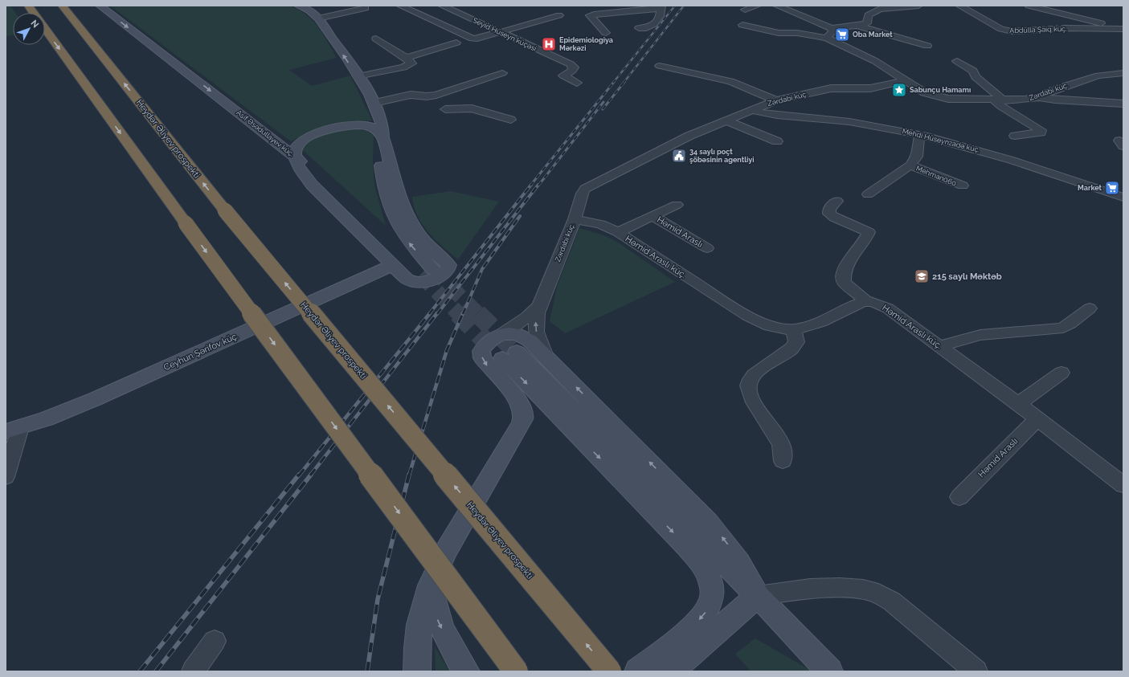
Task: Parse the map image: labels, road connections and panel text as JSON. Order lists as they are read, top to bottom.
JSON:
{
  "streets": {
    "highway": ["Heydər Əliyev prospekti"],
    "main road": ["Asif Əsədullayev küç.", "Ceyhun Şərifov küç."],
    "street": [
      "Abdulla Şaiq küç.",
      "Seyid Hüseyn küçəsi",
      "Zərdabi küç.",
      "Mehdi Hüseynzadə küç.",
      "Mehman060",
      "Həmid Araslı",
      "Həmid Araslı küç."
    ]
  },
  "crossings": [
    ["Zərdabi küç.", "Mehdi Hüseynzadə küç."],
    ["Zərdabi küç.", "Həmid Araslı küç."],
    ["Həmid Araslı", "Həmid Araslı küç."]
  ],
  "places": {
    "supermarket": ["Oba Market", "Market"],
    "hospital": ["Epidemiologiya Mərkəzi"],
    "place": ["Sabunçu Hamamı"],
    "public building": ["34 saylı poçt şöbəsinin agentliyi"],
    "school or university": ["215 saylı Məktəb"]
  },
  "north": "top right"
}
